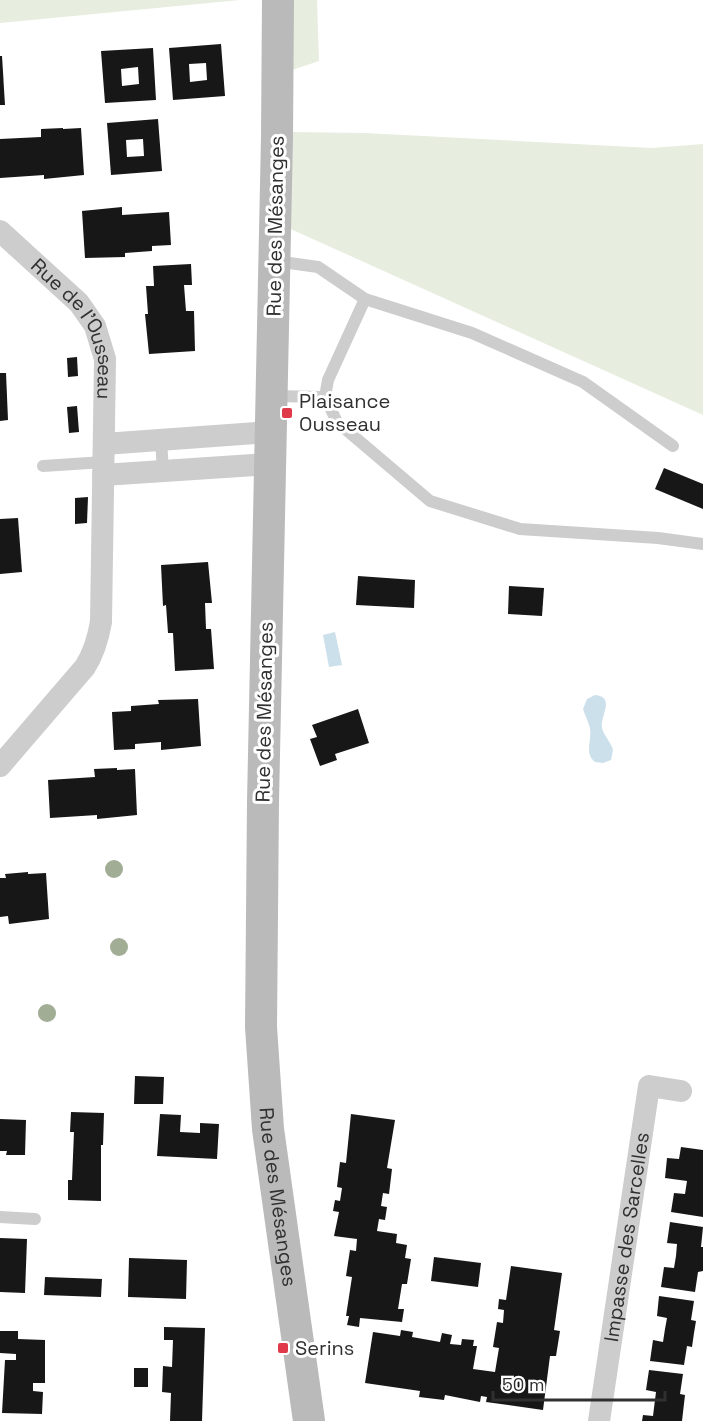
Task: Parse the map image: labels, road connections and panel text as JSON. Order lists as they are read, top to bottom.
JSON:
{
  "streets": {
    "main road": ["Rue des Mésanges"],
    "street": ["Rue de l'Ousseau", "Impasse des Sarcelles"]
  },
  "places": {
    "transit": ["Plaisance Ousseau", "Serins"]
  },
  "scale_bar": "50 m"
}
